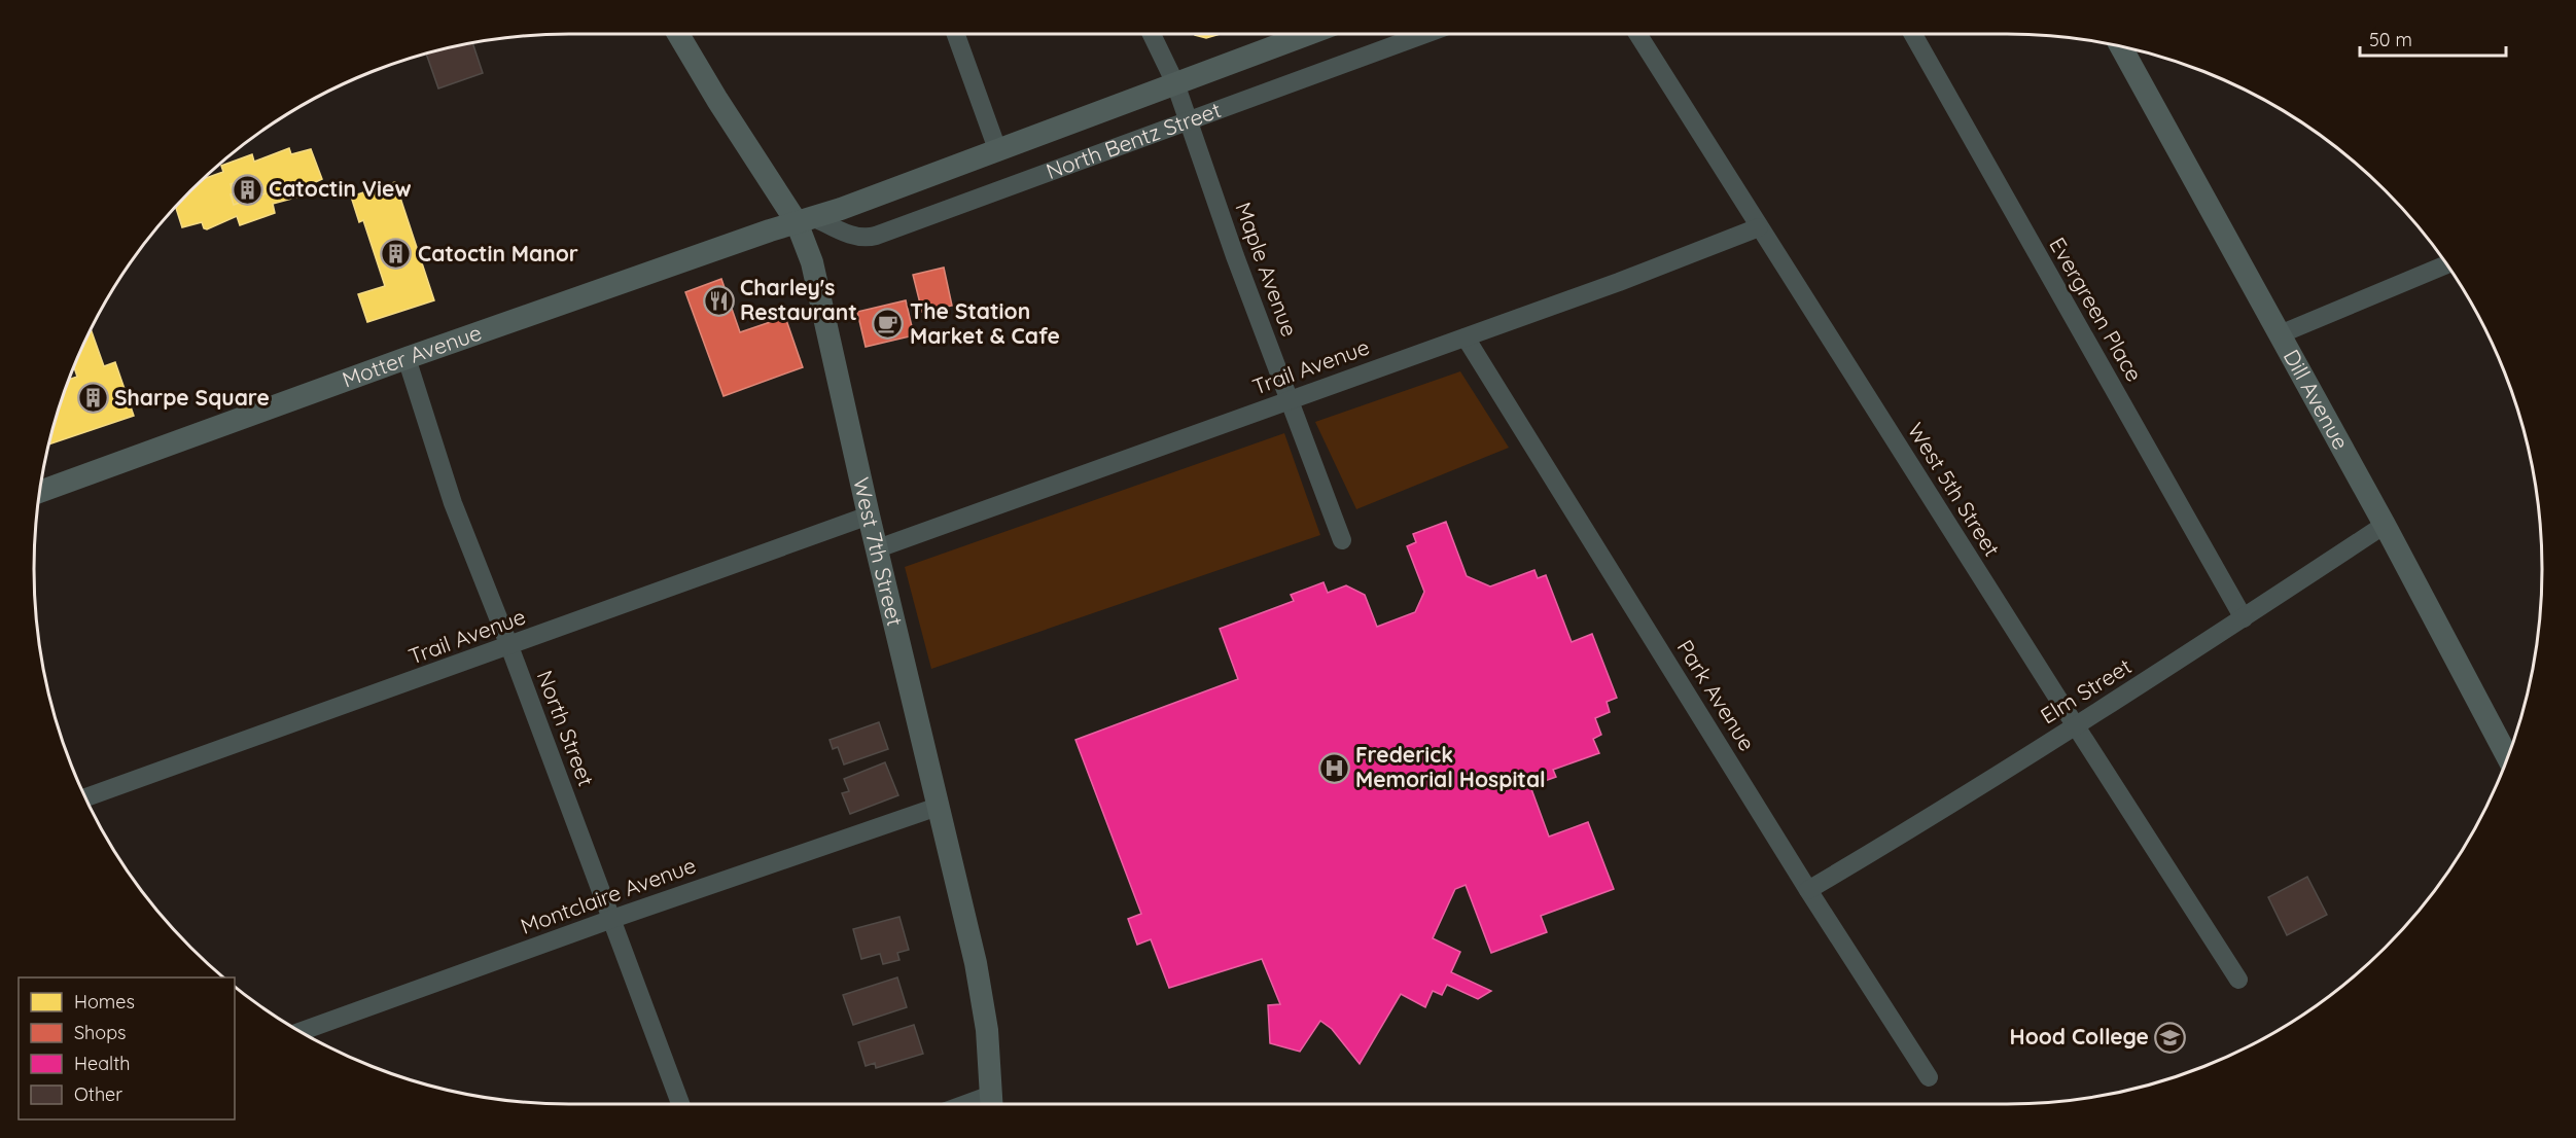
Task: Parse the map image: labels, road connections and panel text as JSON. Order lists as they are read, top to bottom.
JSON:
{
  "streets": {
    "main road": [
      "North Bentz Street",
      "Motter Avenue",
      "Dill Avenue",
      "West 7th Street"
    ],
    "street": [
      "Maple Avenue",
      "Evergreen Place",
      "Trail Avenue",
      "West 5th Street",
      "Elm Street",
      "Park Avenue",
      "North Street",
      "Montclaire Avenue"
    ]
  },
  "crossings": [
    ["North Bentz Street", "Maple Avenue"],
    ["North Bentz Street", "Motter Avenue"],
    ["North Bentz Street", "West 7th Street"],
    ["Maple Avenue", "Trail Avenue"],
    ["Evergreen Place", "Elm Street"],
    ["Motter Avenue", "West 7th Street"],
    ["Motter Avenue", "North Street"],
    ["Trail Avenue", "West 5th Street"],
    ["Trail Avenue", "West 7th Street"],
    ["Trail Avenue", "Park Avenue"],
    ["Trail Avenue", "North Street"],
    ["Dill Avenue", "Elm Street"],
    ["West 5th Street", "Elm Street"],
    ["West 7th Street", "Montclaire Avenue"],
    ["Elm Street", "Park Avenue"],
    ["North Street", "Montclaire Avenue"]
  ],
  "places": {
    "building": ["Catoctin View", "Catoctin Manor", "Sharpe Square"],
    "restaurant": ["Charley's Restaurant"],
    "cafe": ["The Station Market & Cafe"],
    "hospital": ["Frederick Memorial Hospital"],
    "school or university": ["Hood College"]
  },
  "legend": [
    "Homes",
    "Shops",
    "Health",
    "Other"
  ],
  "scale_bar": "50 m"
}
